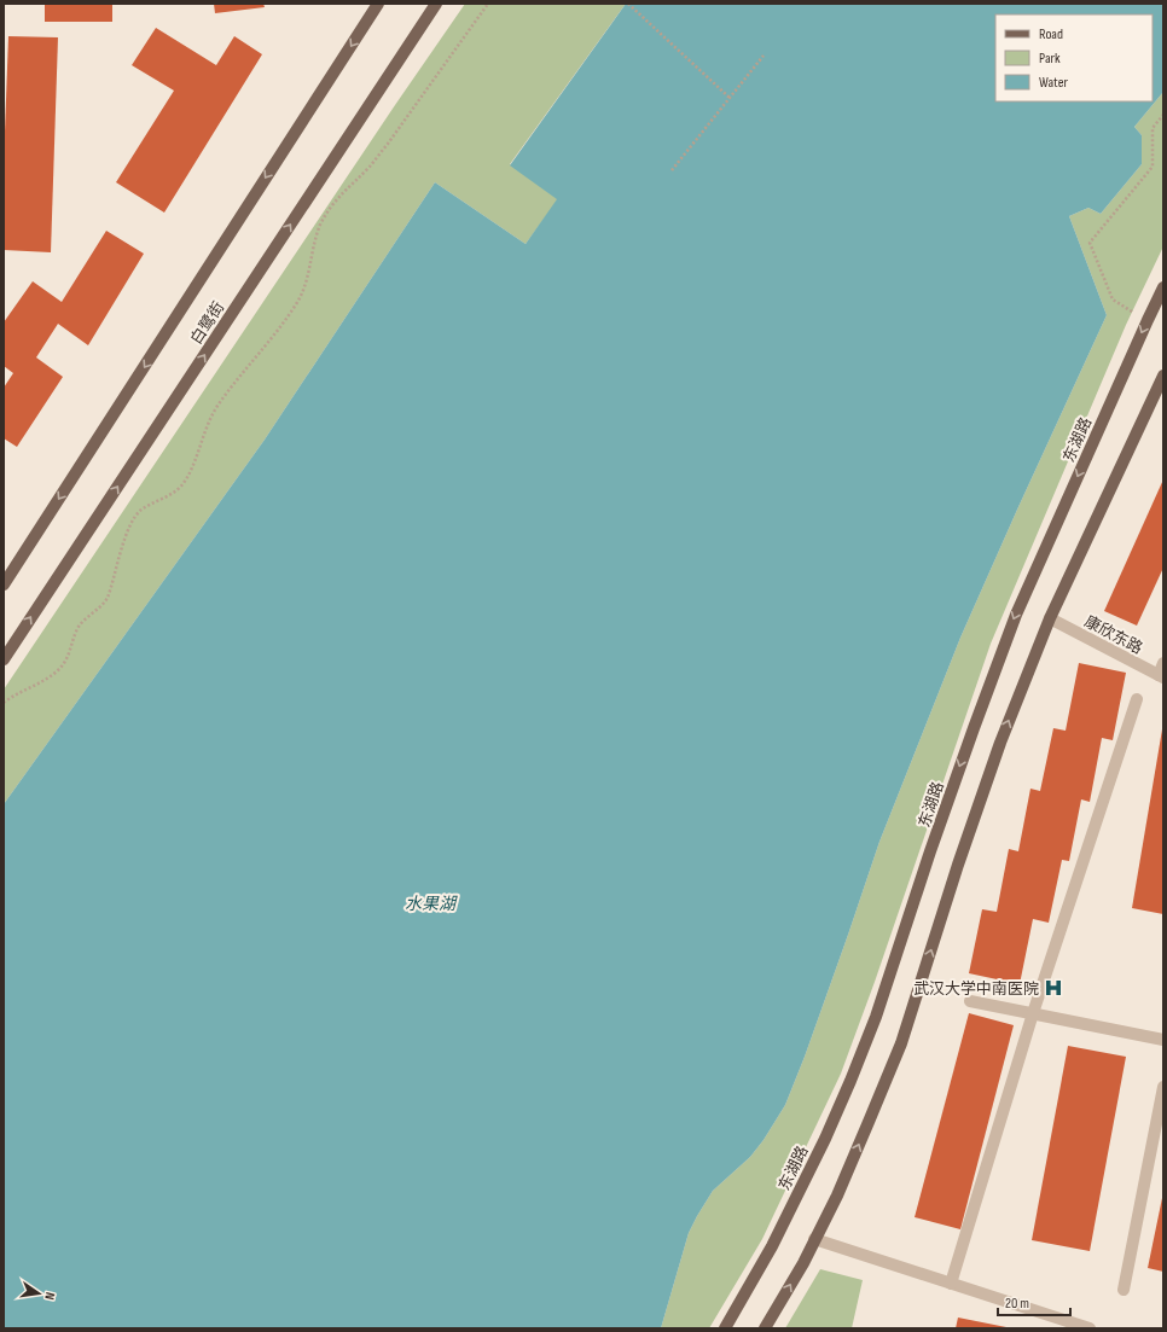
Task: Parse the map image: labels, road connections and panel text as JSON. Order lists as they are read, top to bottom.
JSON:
{
  "streets": {
    "main road": ["白鹭街", "东湖路"],
    "street": ["康欣东路"]
  },
  "water": ["水果湖"],
  "places": {
    "hospital": ["武汉大学中南医院"]
  },
  "legend": ["Road", "Park", "Water"],
  "scale_bar": "20 m",
  "north": "right"
}
